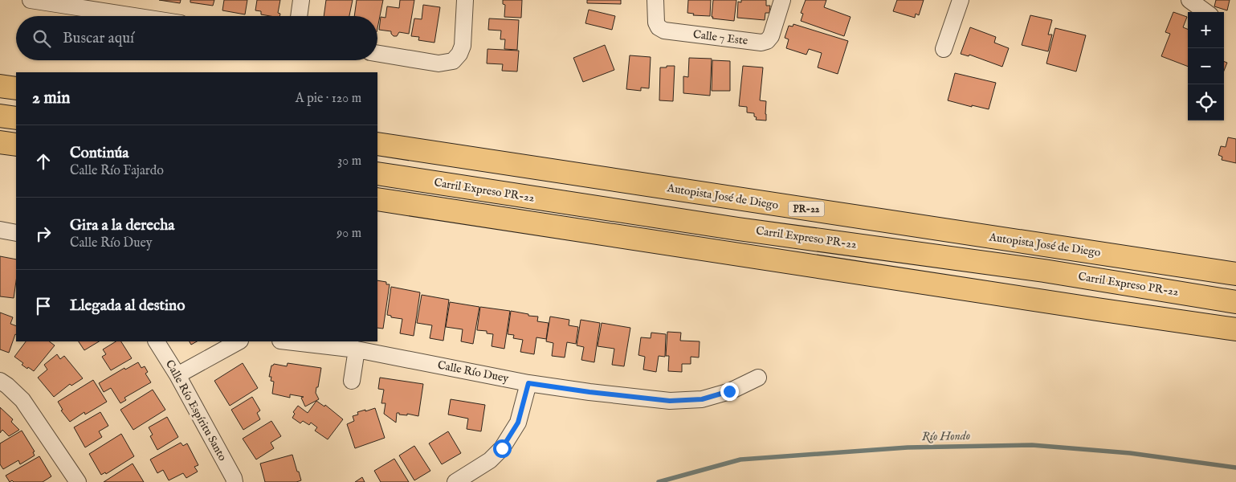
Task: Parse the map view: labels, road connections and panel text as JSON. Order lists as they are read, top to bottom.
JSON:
{
  "streets": {
    "highway": ["Carril Expreso PR-22", "Autopista José de Diego", "PR-22"],
    "street": ["Calle 7 Este", "Calle Río Duey", "Calle Río Espíritu Santo"]
  },
  "water": ["Río Hondo"],
  "page": {
    "map_buttons": ["+", "−"],
    "search": "Buscar aquí",
    "heading": ["2 min", "A pie · 120 m"],
    "list": [
      ["Continúa", "Calle Río Fajardo", "30 m"],
      ["Gira a la derecha", "Calle Río Duey", "90 m"],
      "Llegada al destino"
    ]
  }
}
